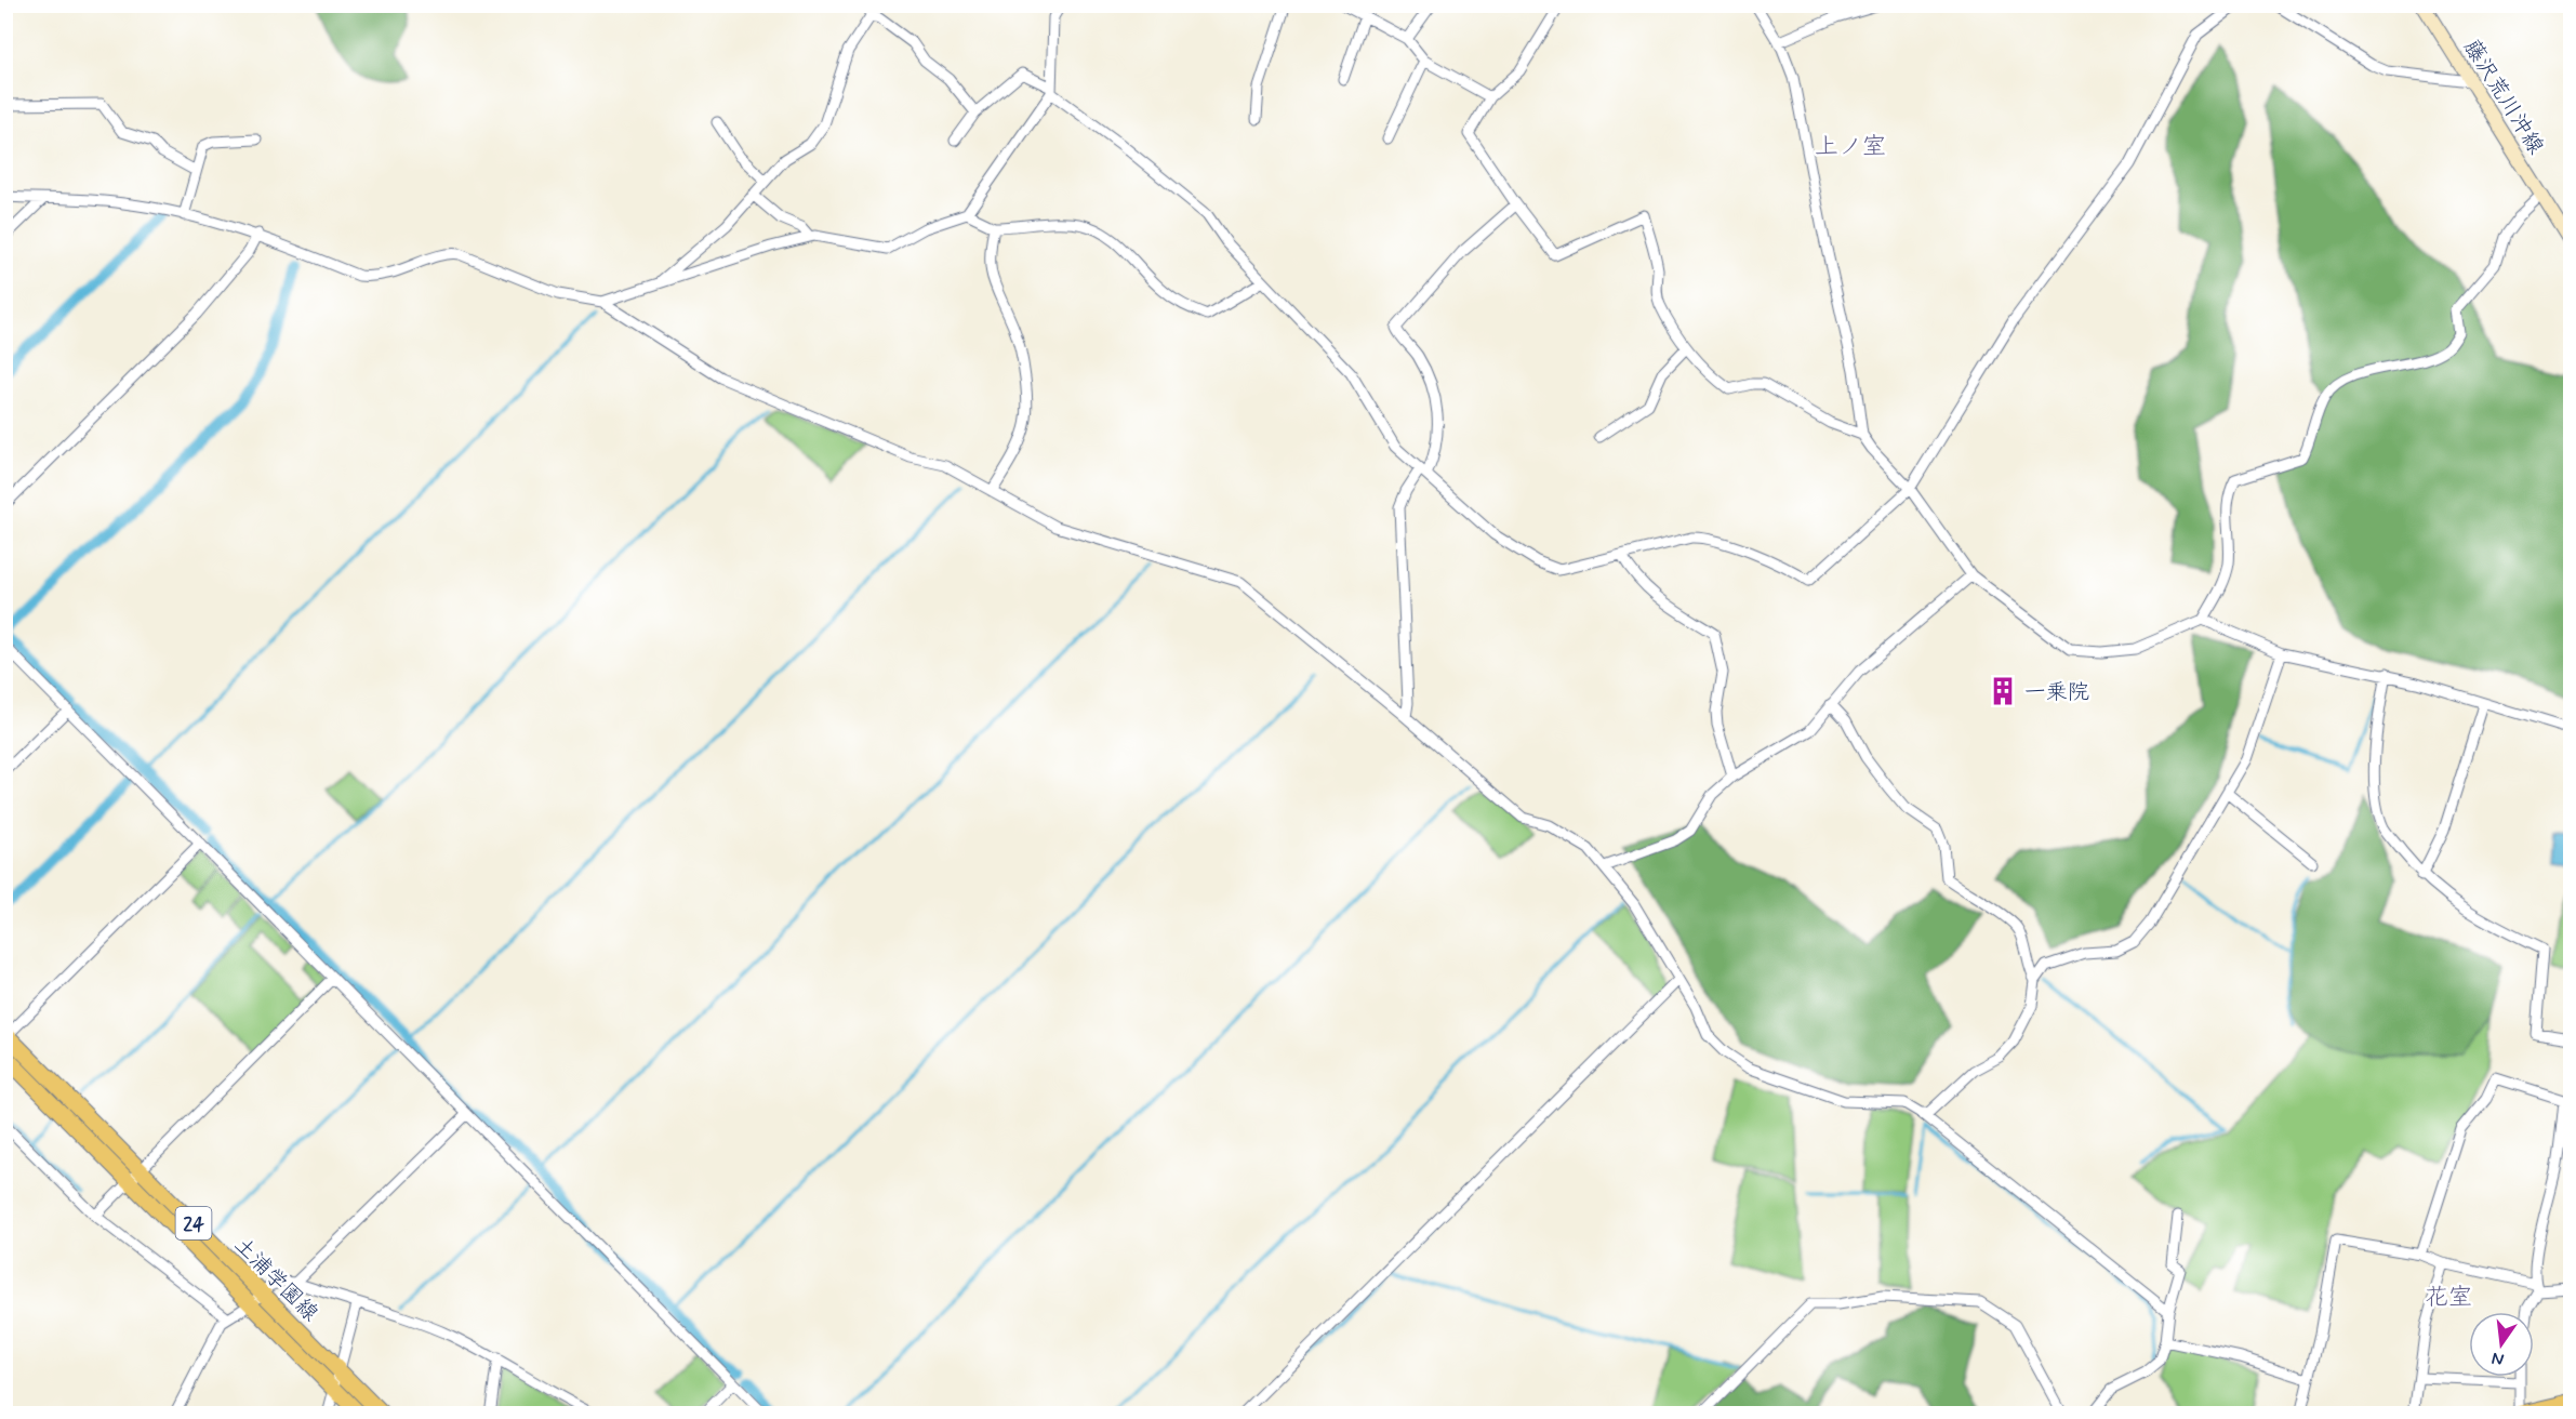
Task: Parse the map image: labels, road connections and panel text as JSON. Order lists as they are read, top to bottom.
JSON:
{
  "streets": {
    "main road": ["藤沢荒川沖線", "24", "土浦学園線"]
  },
  "districts": ["上ノ室", "花室"],
  "places": {
    "building": ["一乗院"]
  },
  "north": "bottom"
}
